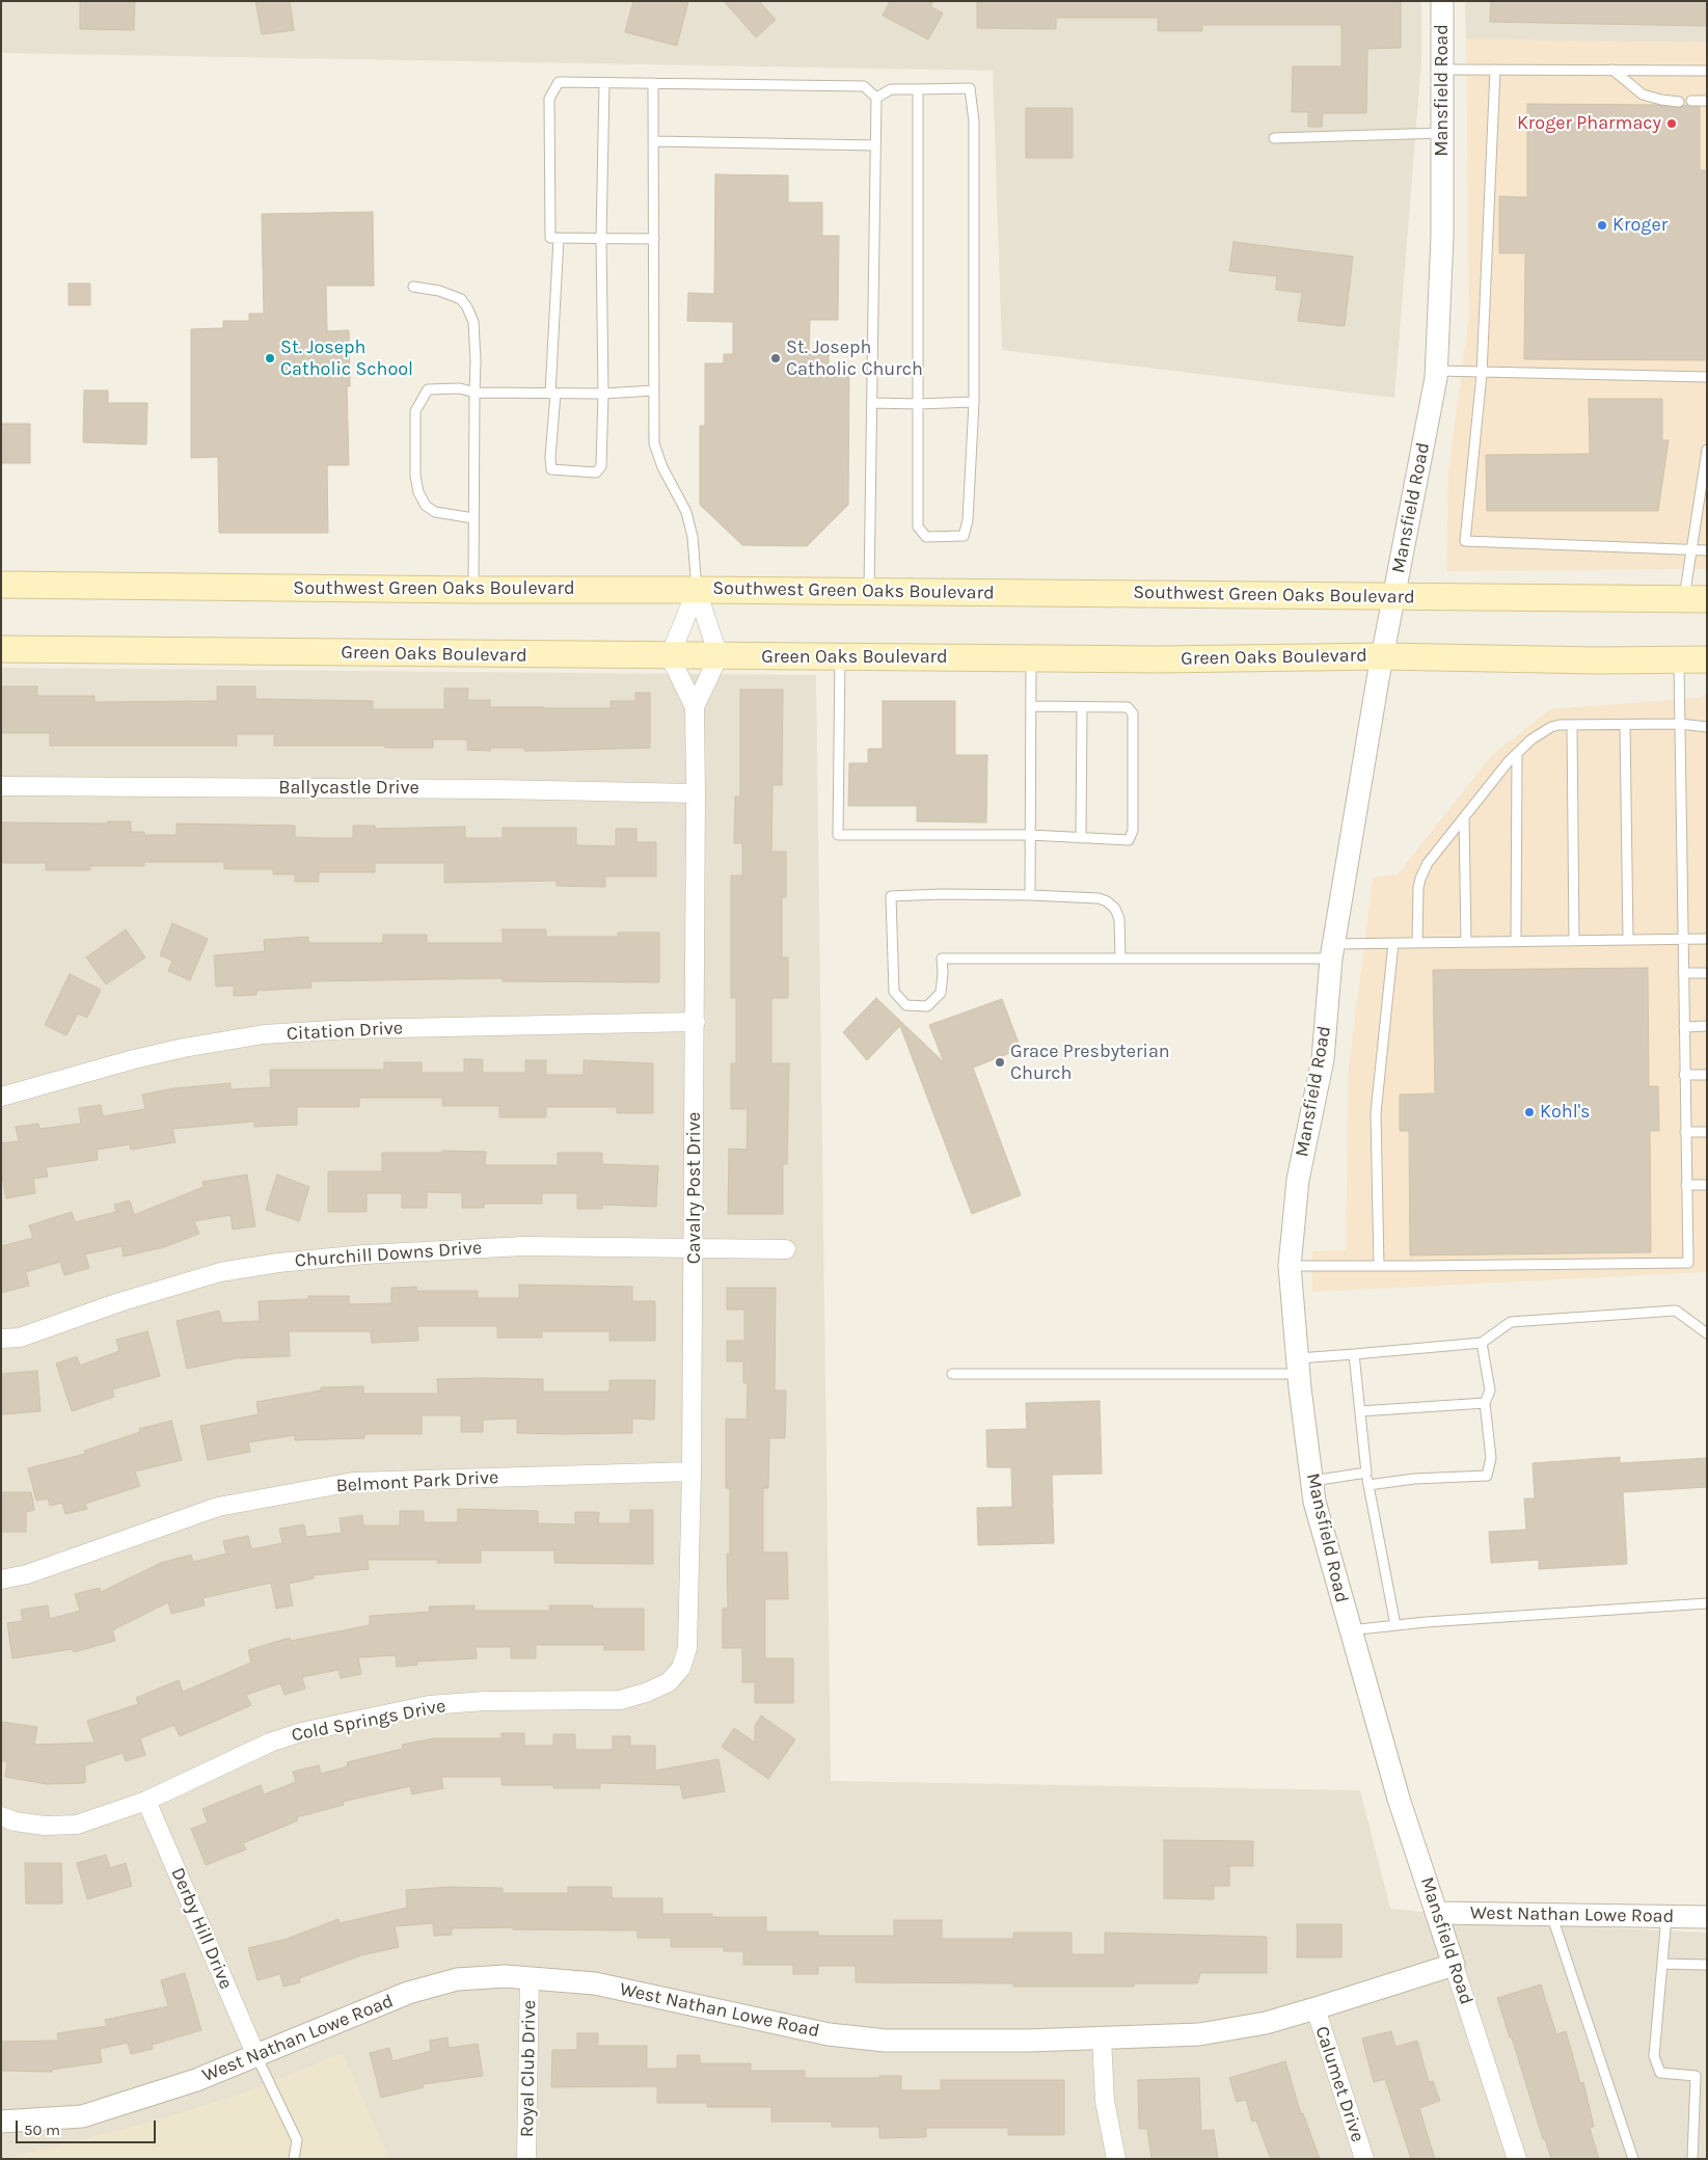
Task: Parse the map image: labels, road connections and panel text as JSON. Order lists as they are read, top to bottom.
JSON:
{
  "streets": {
    "main road": ["Southwest Green Oaks Boulevard", "Green Oaks Boulevard"],
    "street": [
      "Mansfield Road",
      "Ballycastle Drive",
      "Citation Drive",
      "Cavalry Post Drive",
      "Churchill Downs Drive",
      "Belmont Park Drive",
      "Cold Springs Drive",
      "West Nathan Lowe Road",
      "Derby Hill Drive",
      "Royal Club Drive",
      "Calumet Drive"
    ]
  },
  "crossings": [
    ["Mansfield Road", "Southwest Green Oaks Boulevard"],
    ["Mansfield Road", "Green Oaks Boulevard"],
    ["Mansfield Road", "West Nathan Lowe Road"],
    ["Green Oaks Boulevard", "Cavalry Post Drive"],
    ["Ballycastle Drive", "Cavalry Post Drive"],
    ["Citation Drive", "Cavalry Post Drive"],
    ["Cavalry Post Drive", "Churchill Downs Drive"],
    ["Cavalry Post Drive", "Belmont Park Drive"],
    ["Cavalry Post Drive", "Cold Springs Drive"],
    ["Cold Springs Drive", "Derby Hill Drive"],
    ["West Nathan Lowe Road", "Derby Hill Drive"],
    ["West Nathan Lowe Road", "Royal Club Drive"],
    ["West Nathan Lowe Road", "Calumet Drive"]
  ],
  "places": [
    "Kroger Pharmacy",
    "Kroger",
    "St. Joseph Catholic School",
    "St. Joseph Catholic Church",
    "Grace Presbyterian Church",
    "Kohl's"
  ],
  "scale_bar": "50 m"
}
